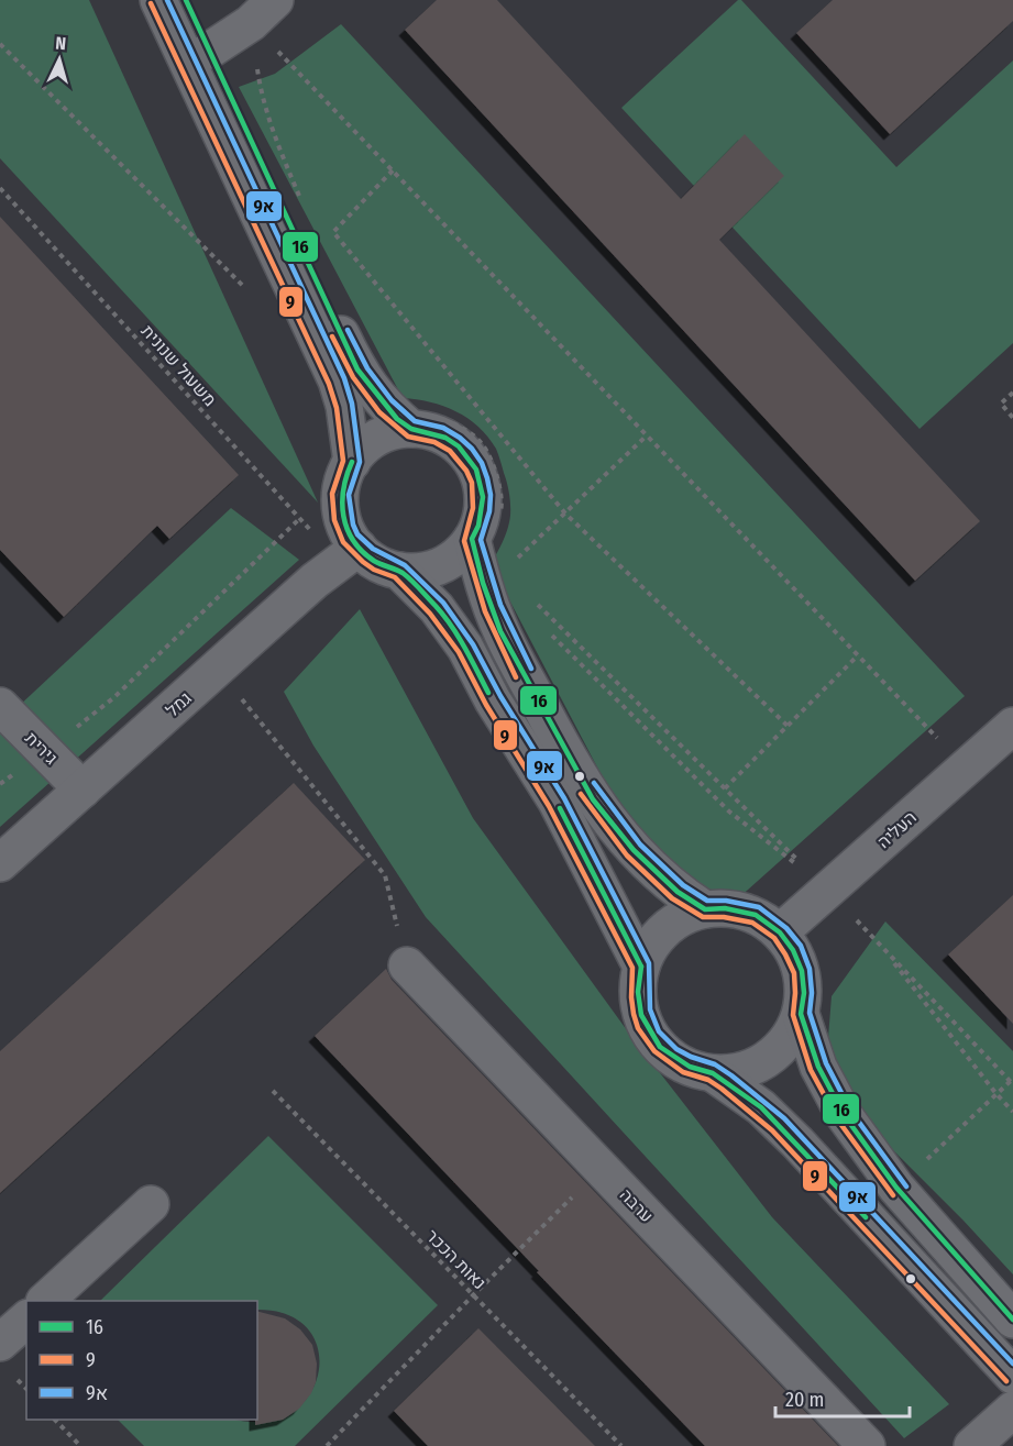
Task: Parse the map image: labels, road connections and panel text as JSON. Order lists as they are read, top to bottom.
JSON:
{
  "streets": {
    "street": [
      "גמל",
      "גירית",
      "העליה",
      "ערבה"
    ],
    "path": ["משעול שנונית", "נאות הככר"]
  },
  "crossings": [
    ["משעול שנונית", "גמל"],
    ["גמל", "גירית"]
  ],
  "lines": ["transit line 16", "transit line 9א", "transit line 9"],
  "legend": ["16", "9", "9א"],
  "scale_bar": "20 m",
  "north": "top"
}
